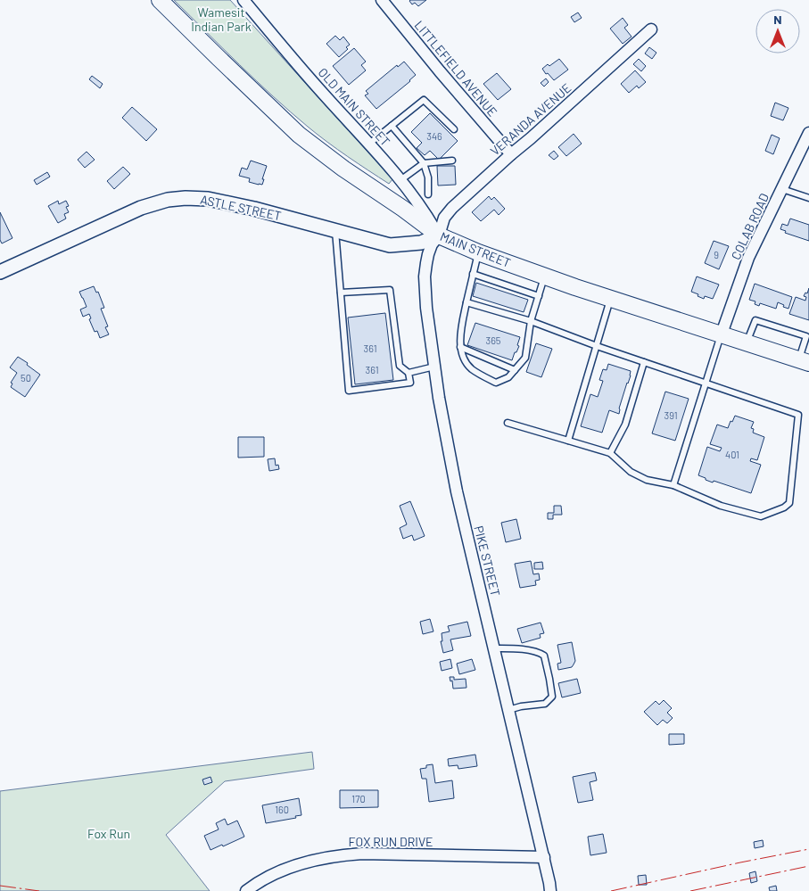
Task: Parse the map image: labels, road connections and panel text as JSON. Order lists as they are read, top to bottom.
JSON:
{
  "streets": {
    "main road": ["MAIN STREET"],
    "street": [
      "LITTLEFIELD AVENUE",
      "OLD MAIN STREET",
      "VERANDA AVENUE",
      "ASTLE STREET",
      "COLAB ROAD",
      "PIKE STREET",
      "FOX RUN DRIVE"
    ]
  },
  "crossings": [
    ["LITTLEFIELD AVENUE", "VERANDA AVENUE"],
    ["OLD MAIN STREET", "VERANDA AVENUE"],
    ["OLD MAIN STREET", "ASTLE STREET"],
    ["OLD MAIN STREET", "MAIN STREET"],
    ["OLD MAIN STREET", "PIKE STREET"],
    ["VERANDA AVENUE", "ASTLE STREET"],
    ["VERANDA AVENUE", "MAIN STREET"],
    ["VERANDA AVENUE", "PIKE STREET"],
    ["ASTLE STREET", "MAIN STREET"],
    ["ASTLE STREET", "PIKE STREET"],
    ["COLAB ROAD", "MAIN STREET"],
    ["MAIN STREET", "PIKE STREET"],
    ["PIKE STREET", "FOX RUN DRIVE"]
  ],
  "parks": ["Wamesit Indian Park", "Fox Run"],
  "house_numbers": [
    "346",
    "9",
    "365",
    "361",
    "361",
    "50",
    "391",
    "401",
    "170",
    "160"
  ],
  "north": "top"
}
